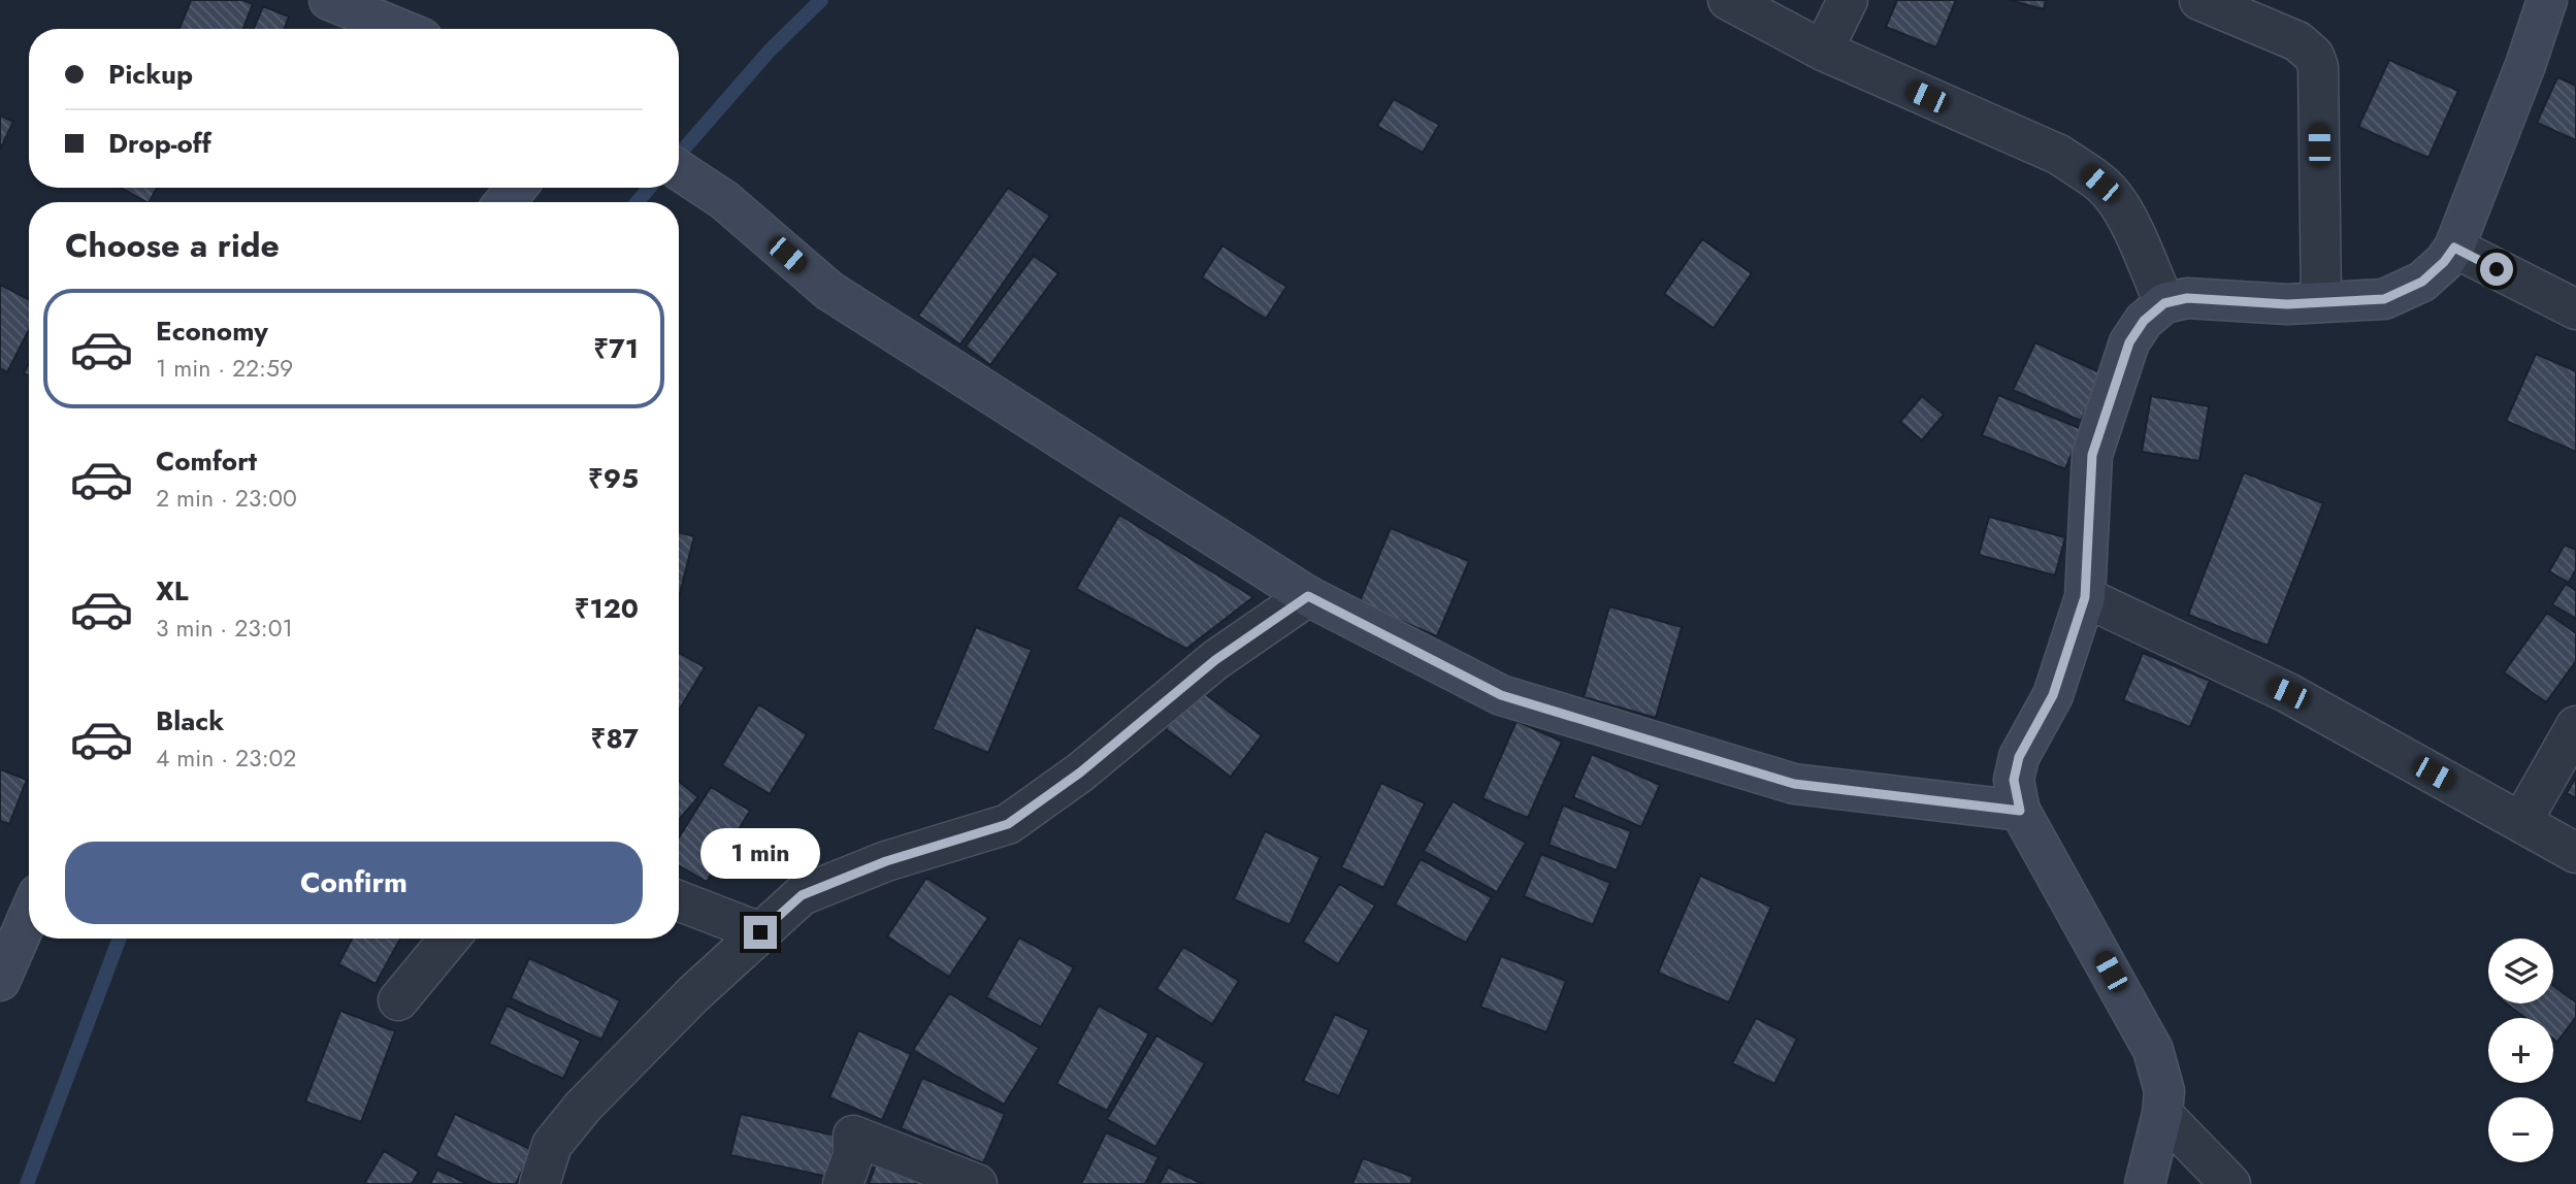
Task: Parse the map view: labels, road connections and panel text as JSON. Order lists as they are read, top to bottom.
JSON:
{
  "page": {
    "banner": ["Pickup", "Drop-off"],
    "heading": "Choose a ride",
    "list": [
      {
        "name": "Economy",
        "note": "1 min · 22:59",
        "value": "₹71"
      },
      {
        "name": "Comfort",
        "note": "2 min · 23:00",
        "value": "₹95"
      },
      {
        "name": "XL",
        "note": "3 min · 23:01",
        "value": "₹120"
      },
      {
        "name": "Black",
        "note": "4 min · 23:02",
        "value": "₹87"
      }
    ],
    "buttons": "Confirm",
    "bubble": "1 min",
    "map_buttons": ["+", "−"]
  }
}
